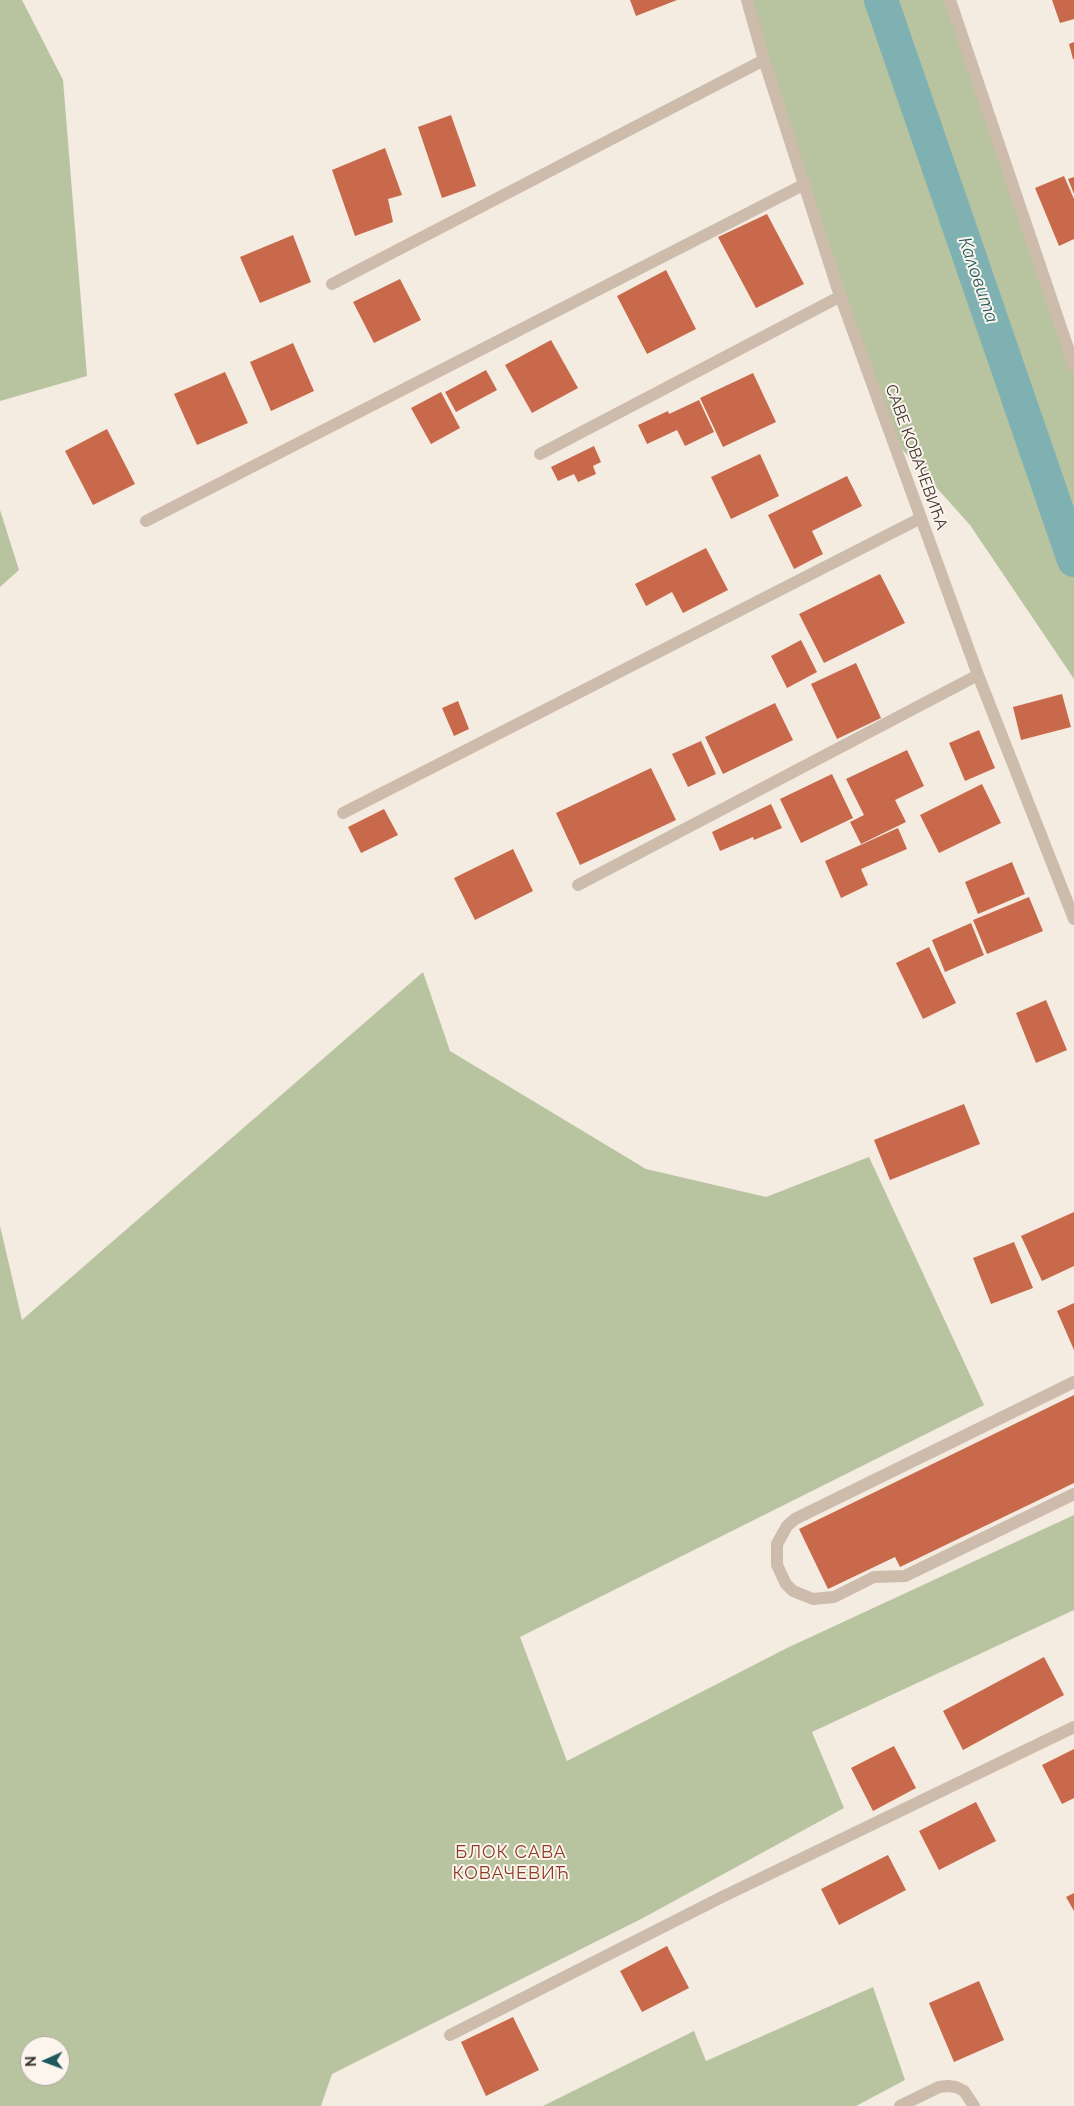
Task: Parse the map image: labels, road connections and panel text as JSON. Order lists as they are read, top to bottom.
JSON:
{
  "streets": {
    "street": ["САВЕ КОВАЧЕВИЋА"]
  },
  "districts": ["БЛОК САВА КОВАЧЕВИЋ"],
  "water": ["Каловита"],
  "north": "left"
}
